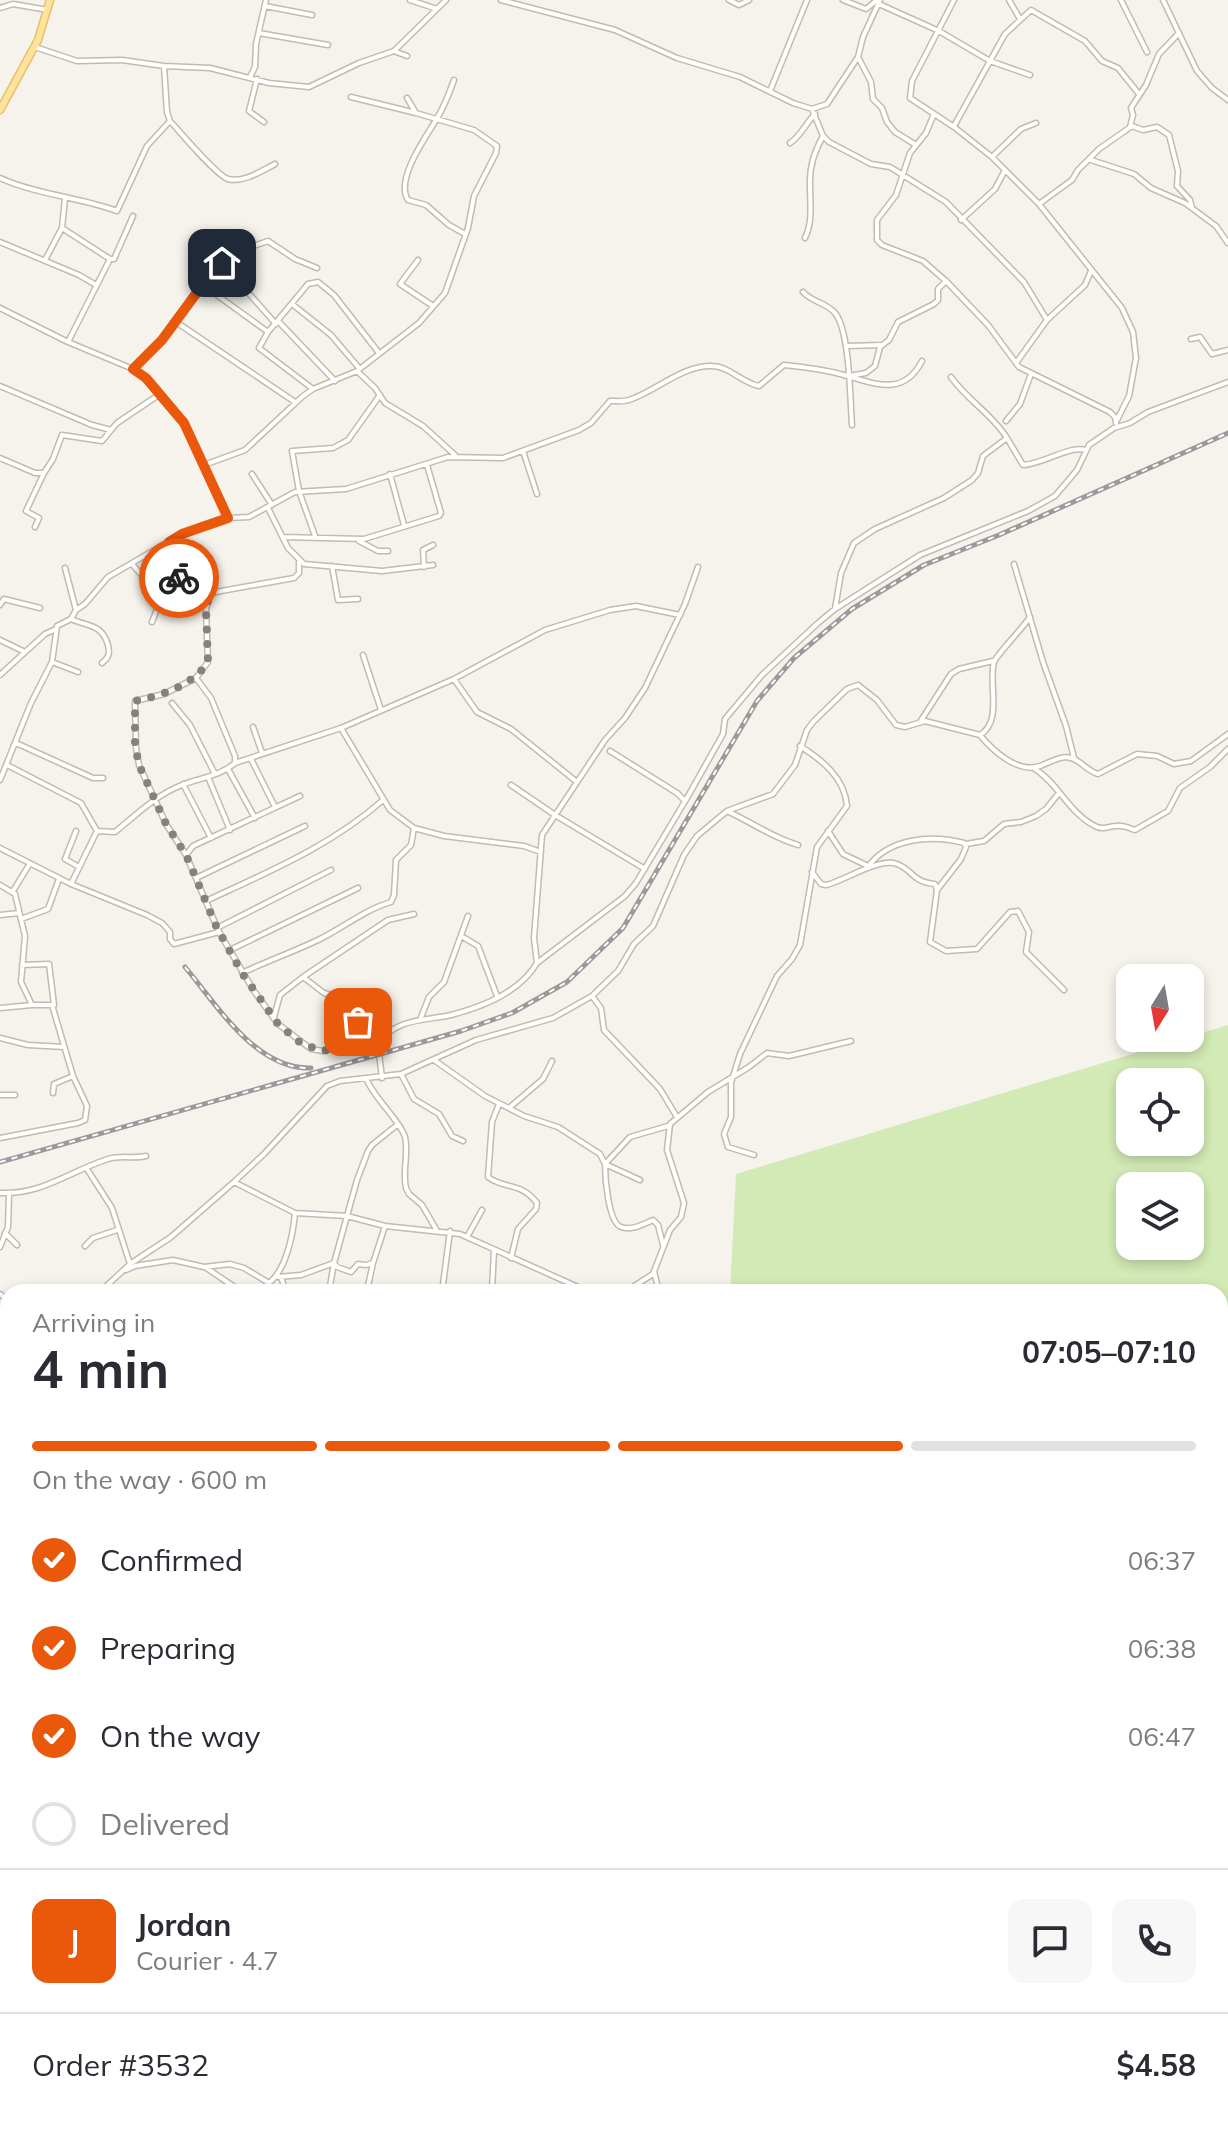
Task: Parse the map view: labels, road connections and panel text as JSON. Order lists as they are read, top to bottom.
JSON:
{
  "north": "bottom",
  "page": {
    "heading": ["4 min", "Arriving in", "07:05–07:10"],
    "panel": [
      "Jordan",
      "Courier · 4.7",
      "Order #3532",
      "$4.58"
    ],
    "bar": "On the way · 600 m",
    "list": [
      ["Confirmed", "06:37"],
      ["Preparing", "06:38"],
      ["On the way", "06:47"],
      "Delivered"
    ],
    "round": "J"
  }
}
